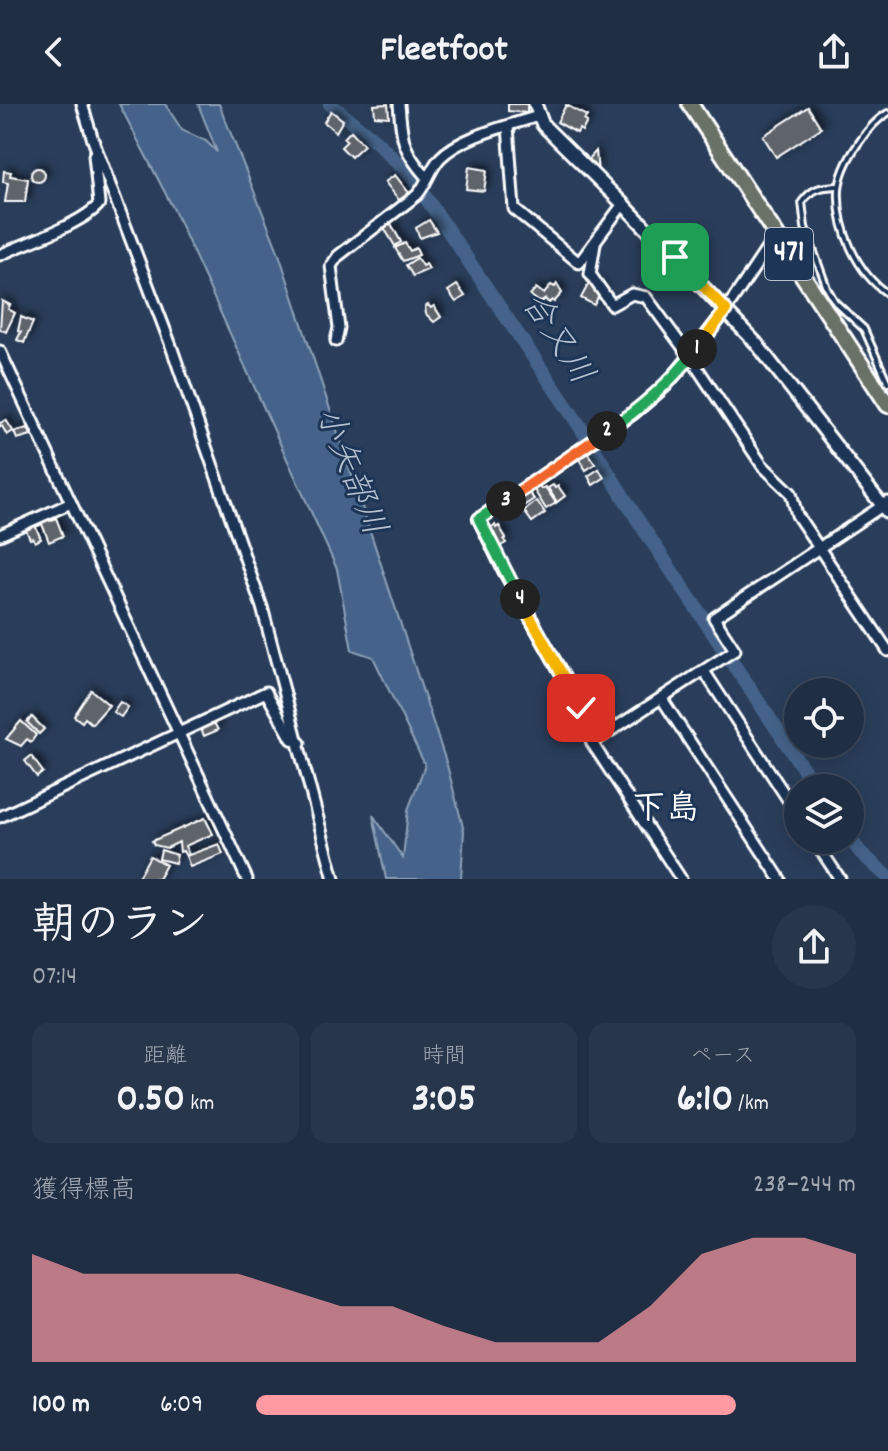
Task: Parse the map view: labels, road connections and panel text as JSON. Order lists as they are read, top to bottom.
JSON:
{
  "streets": {
    "highway": ["471"]
  },
  "districts": ["下島"],
  "water": ["合又川", "小矢部川"],
  "page": {
    "header": "Fleetfoot",
    "pins": [
      "1",
      "2",
      "3",
      "4"
    ],
    "heading": ["朝のラン", "07:14"],
    "stats": [
      ["距離", "0.50 km"],
      ["時間", "3:05"],
      ["ペース", "6:10 /km"]
    ],
    "chart": ["獲得標高", "238–244 m"],
    "list": [
      {
        "name": "100 m",
        "note": "6:09"
      }
    ]
  }
}
